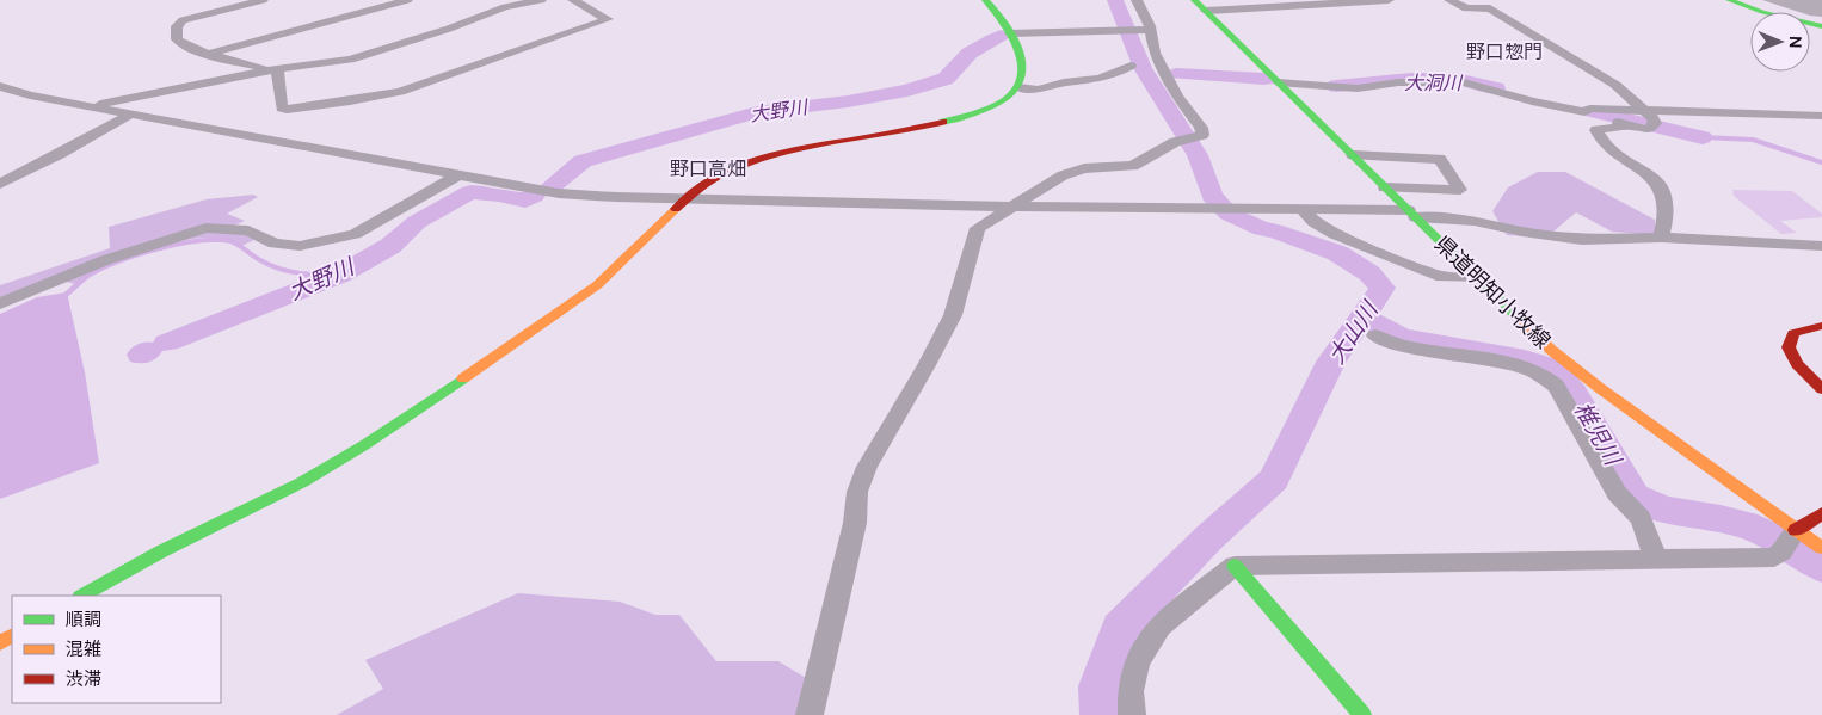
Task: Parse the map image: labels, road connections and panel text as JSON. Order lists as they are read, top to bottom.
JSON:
{
  "streets": {
    "street": ["県道明知小牧線"]
  },
  "districts": ["野口惣門", "野口高畑"],
  "water": [
    "大洞川",
    "大野川",
    "大山川",
    "椎児川"
  ],
  "legend": ["順調", "混雑", "渋滞"],
  "north": "right"
}
